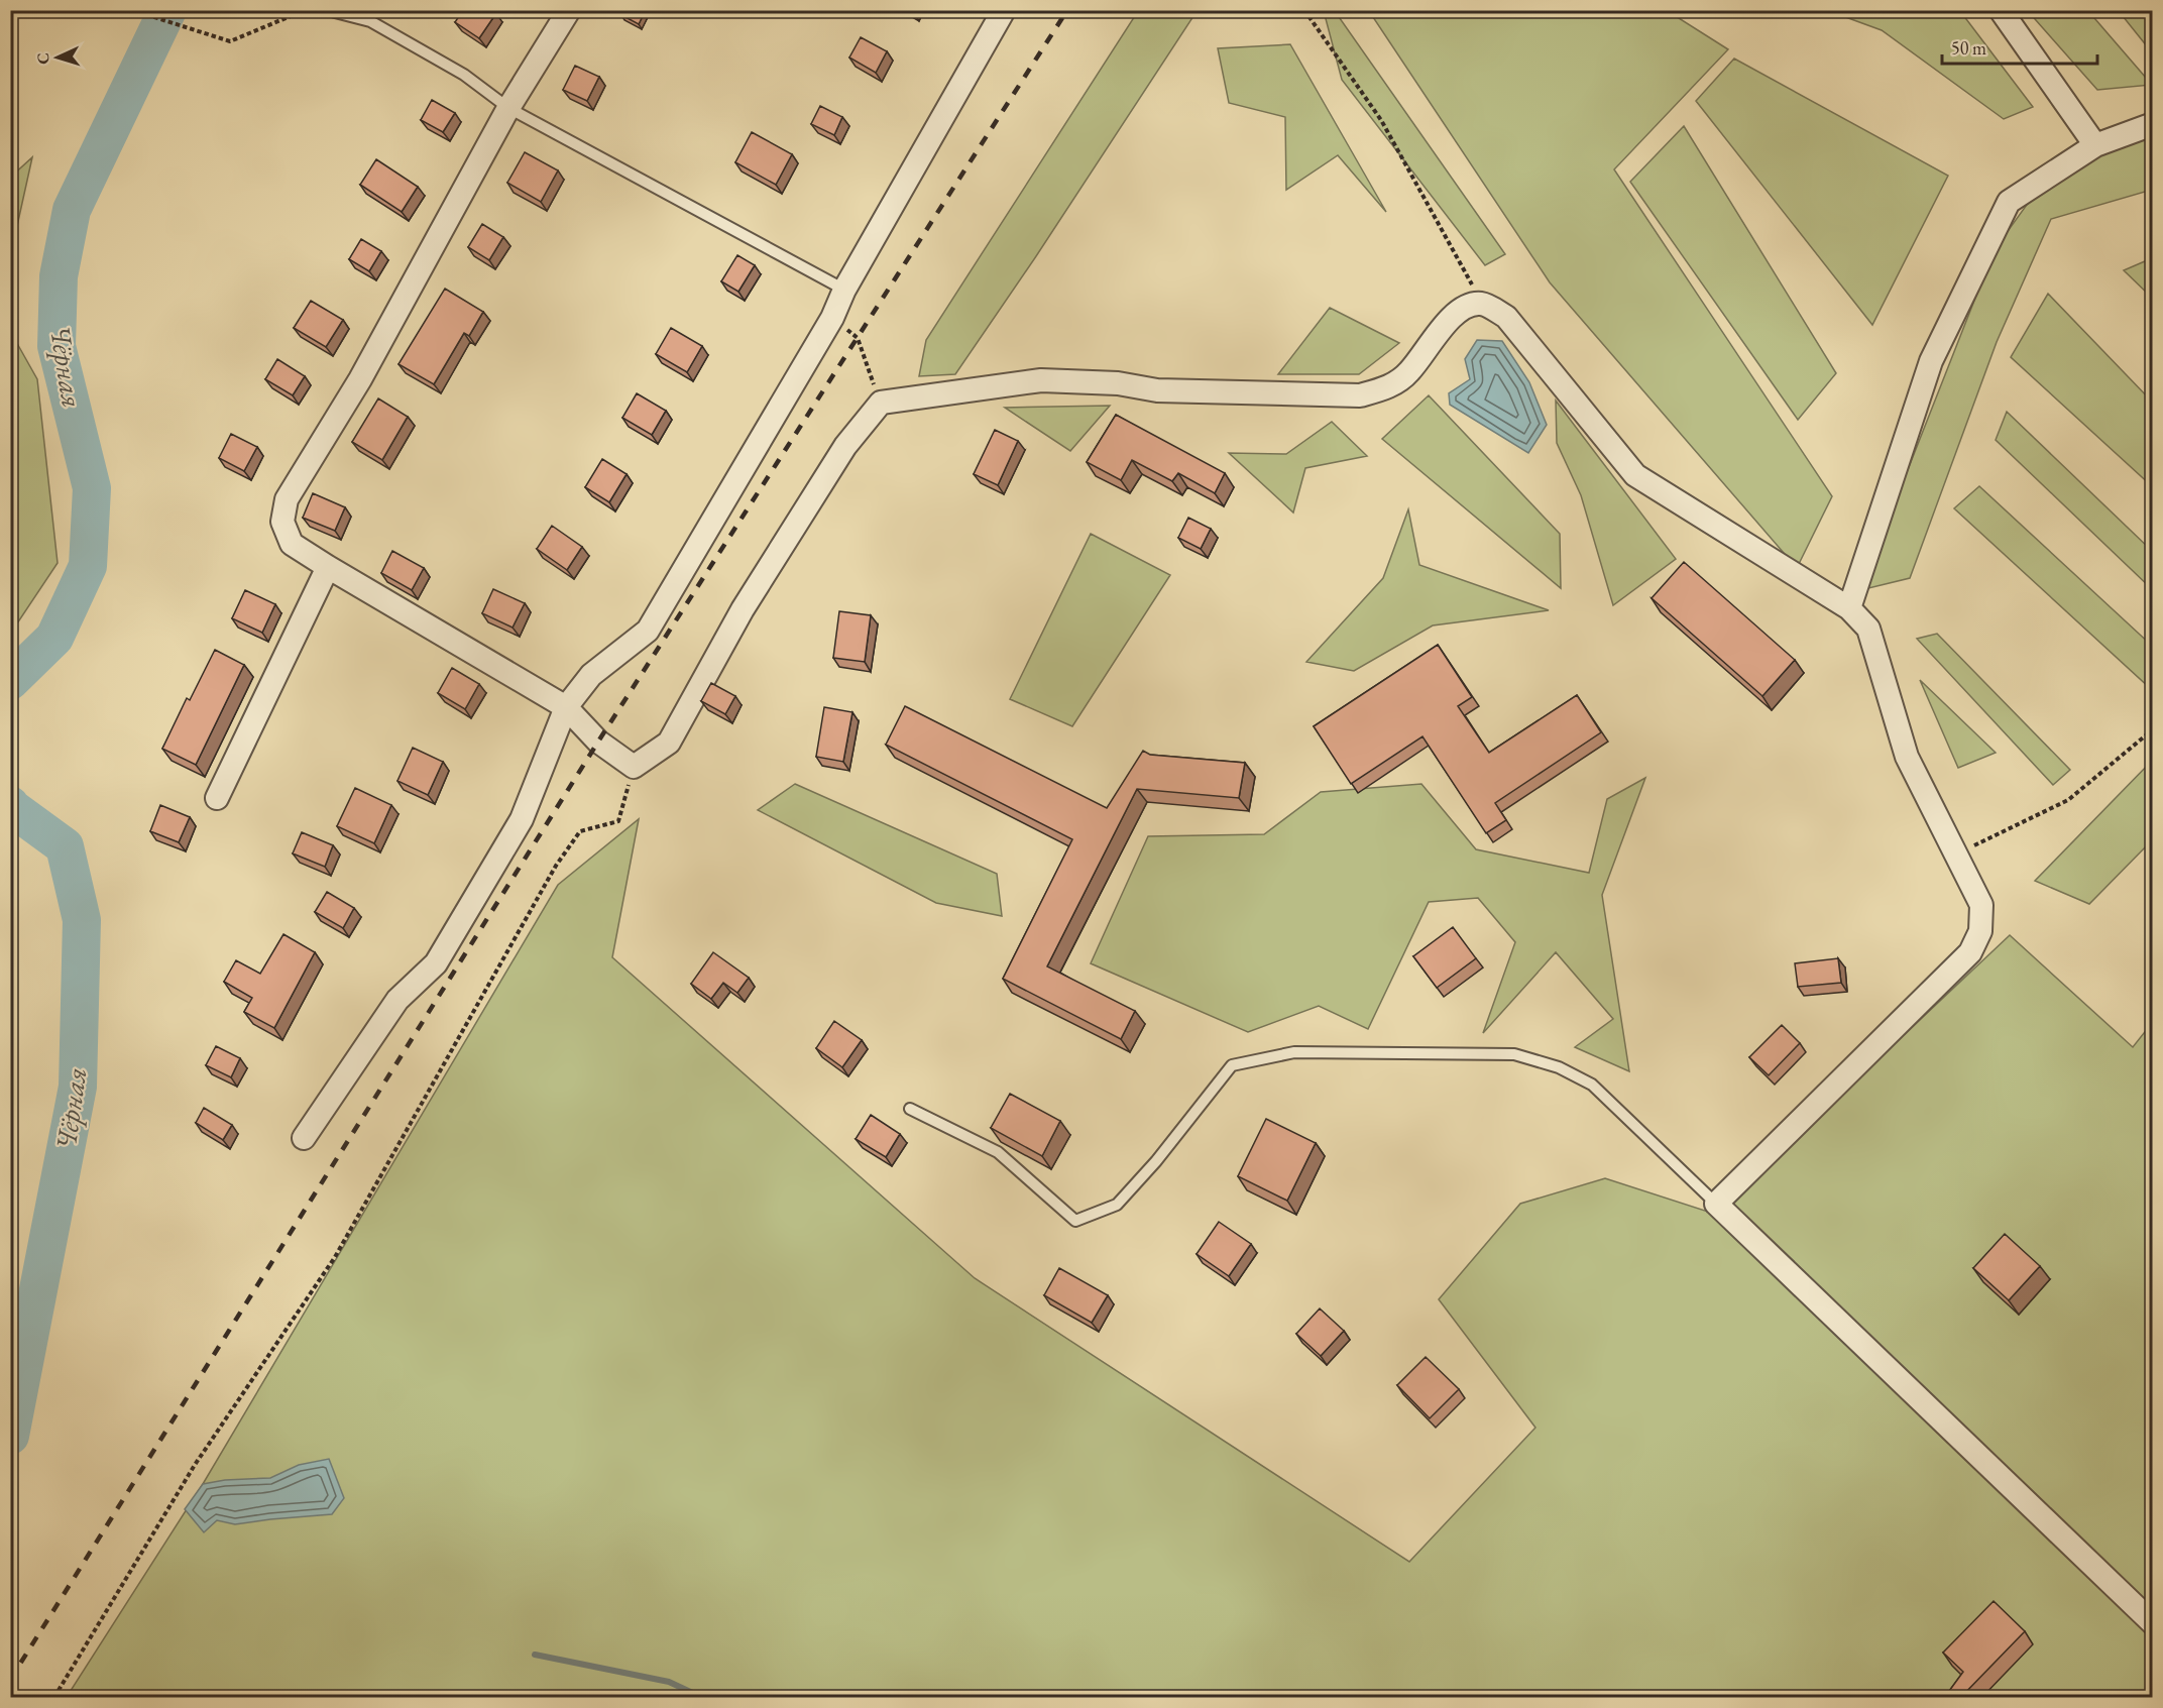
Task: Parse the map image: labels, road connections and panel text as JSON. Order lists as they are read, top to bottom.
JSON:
{
  "water": ["Чёрная"],
  "scale_bar": "50 m",
  "north": "left"
}
